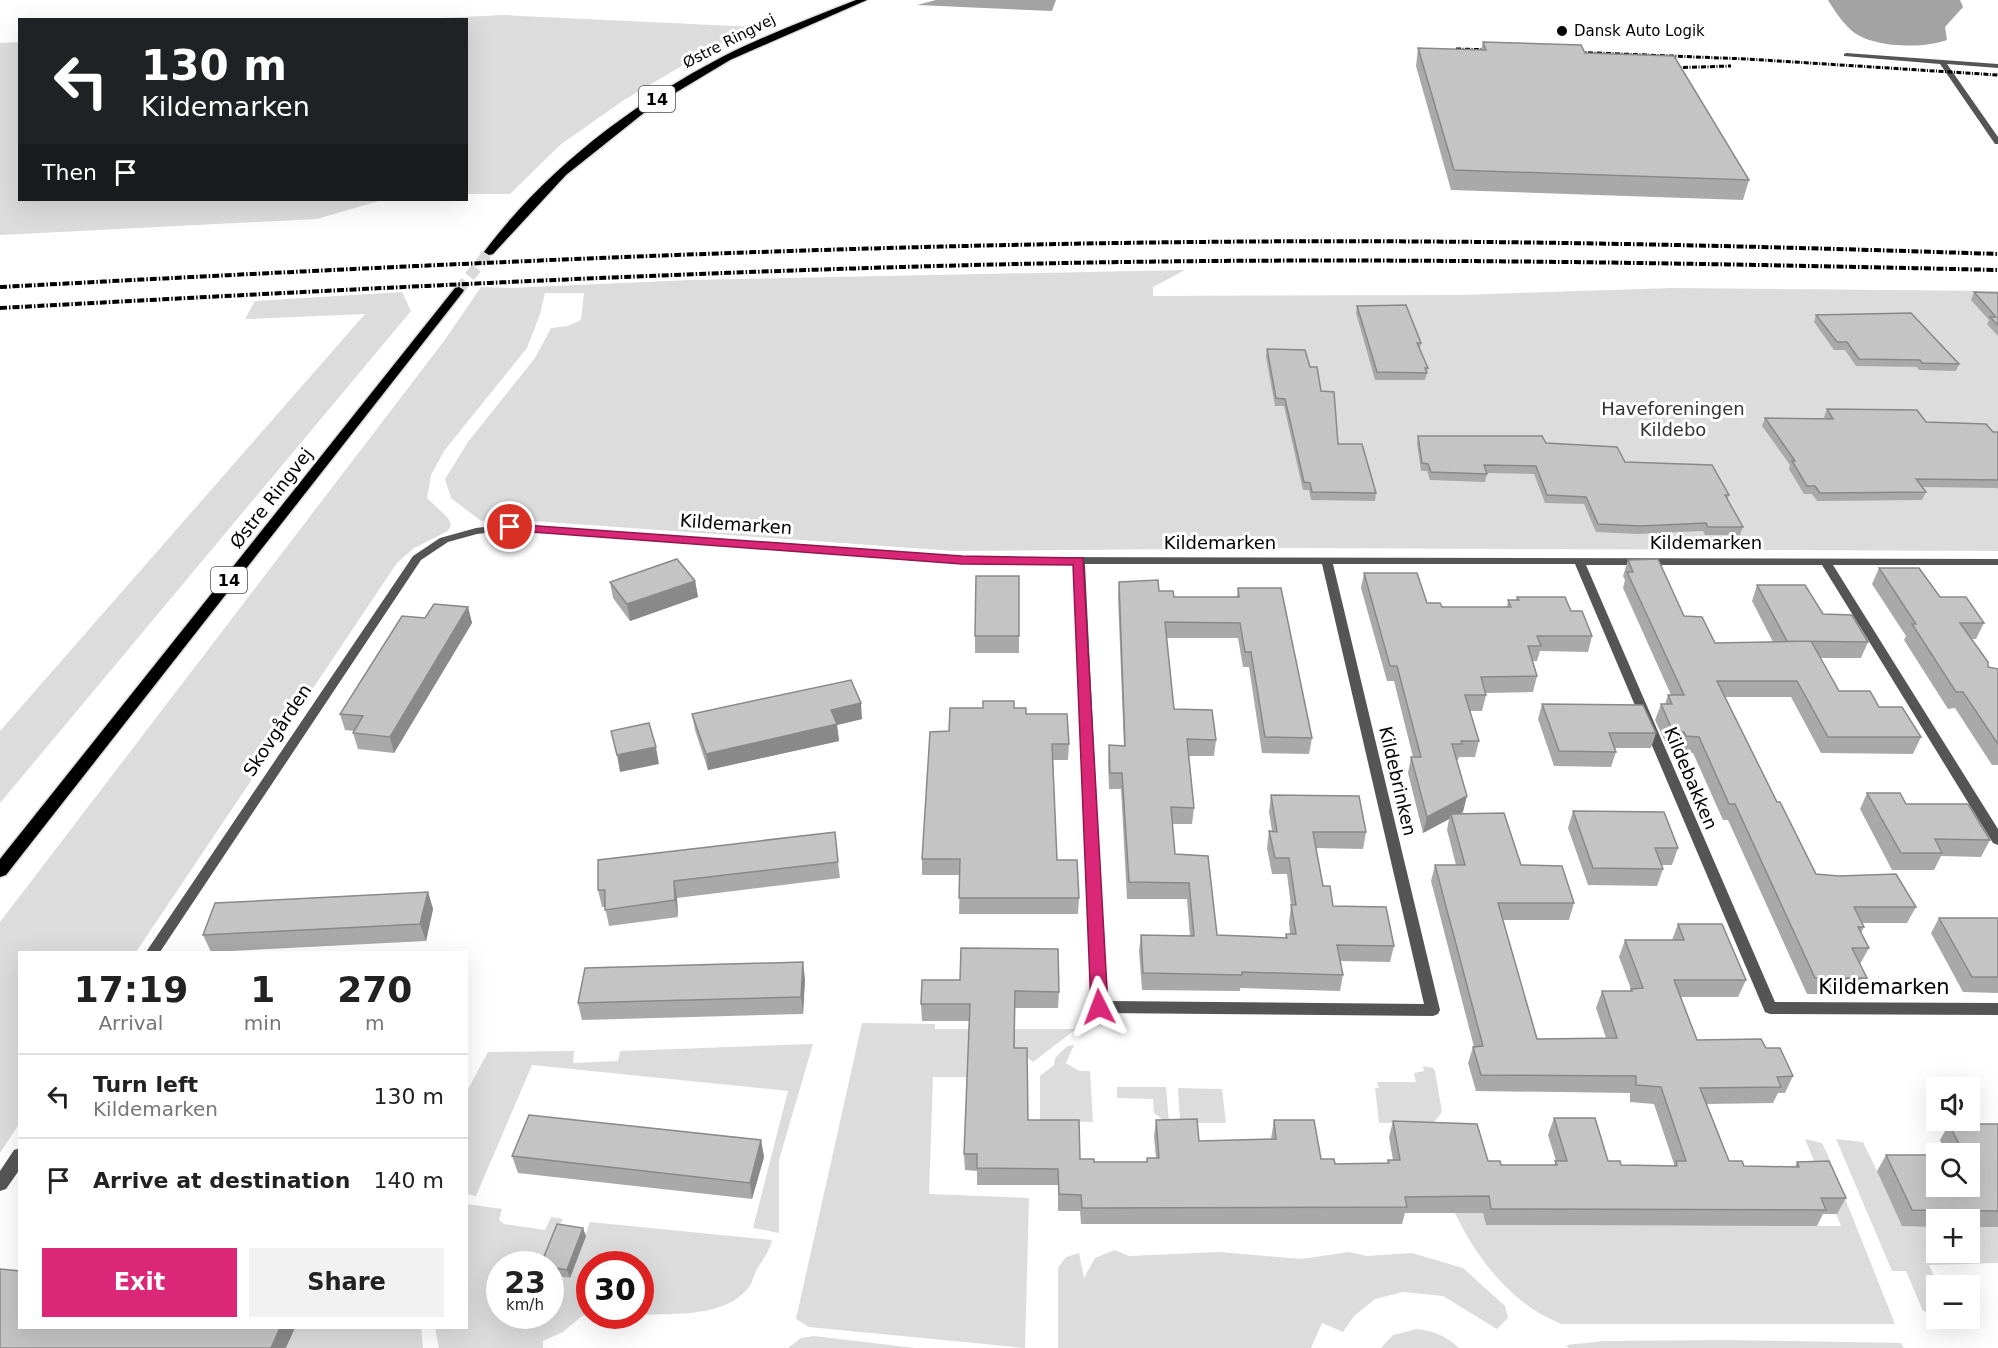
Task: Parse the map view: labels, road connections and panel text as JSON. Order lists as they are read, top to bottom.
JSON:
{
  "streets": {
    "main road": ["Østre Ringvej", "14"],
    "street": [
      "Kildemarken",
      "Skovgården",
      "Kildebakken",
      "Kildebrinken"
    ]
  },
  "crossings": [
    ["Kildemarken", "Skovgården"],
    ["Kildemarken", "Kildebakken"],
    ["Kildemarken", "Kildebrinken"]
  ],
  "parks": ["Haveforeningen Kildebo"],
  "places": ["Dansk Auto Logik"],
  "page": {
    "turn": ["130 m", "Kildemarken"],
    "then": "Then",
    "eta": [
      "17:19",
      "Arrival",
      "1",
      "min",
      "270",
      "m"
    ],
    "list": [
      {
        "name": "Turn left",
        "note": "Kildemarken",
        "value": "130 m"
      },
      {
        "name": "Arrive at destination",
        "value": "140 m"
      }
    ],
    "map_buttons": ["+", "−"],
    "buttons": ["Exit", "Share"],
    "speed": "23 km/h",
    "limit": "30"
  }
}
